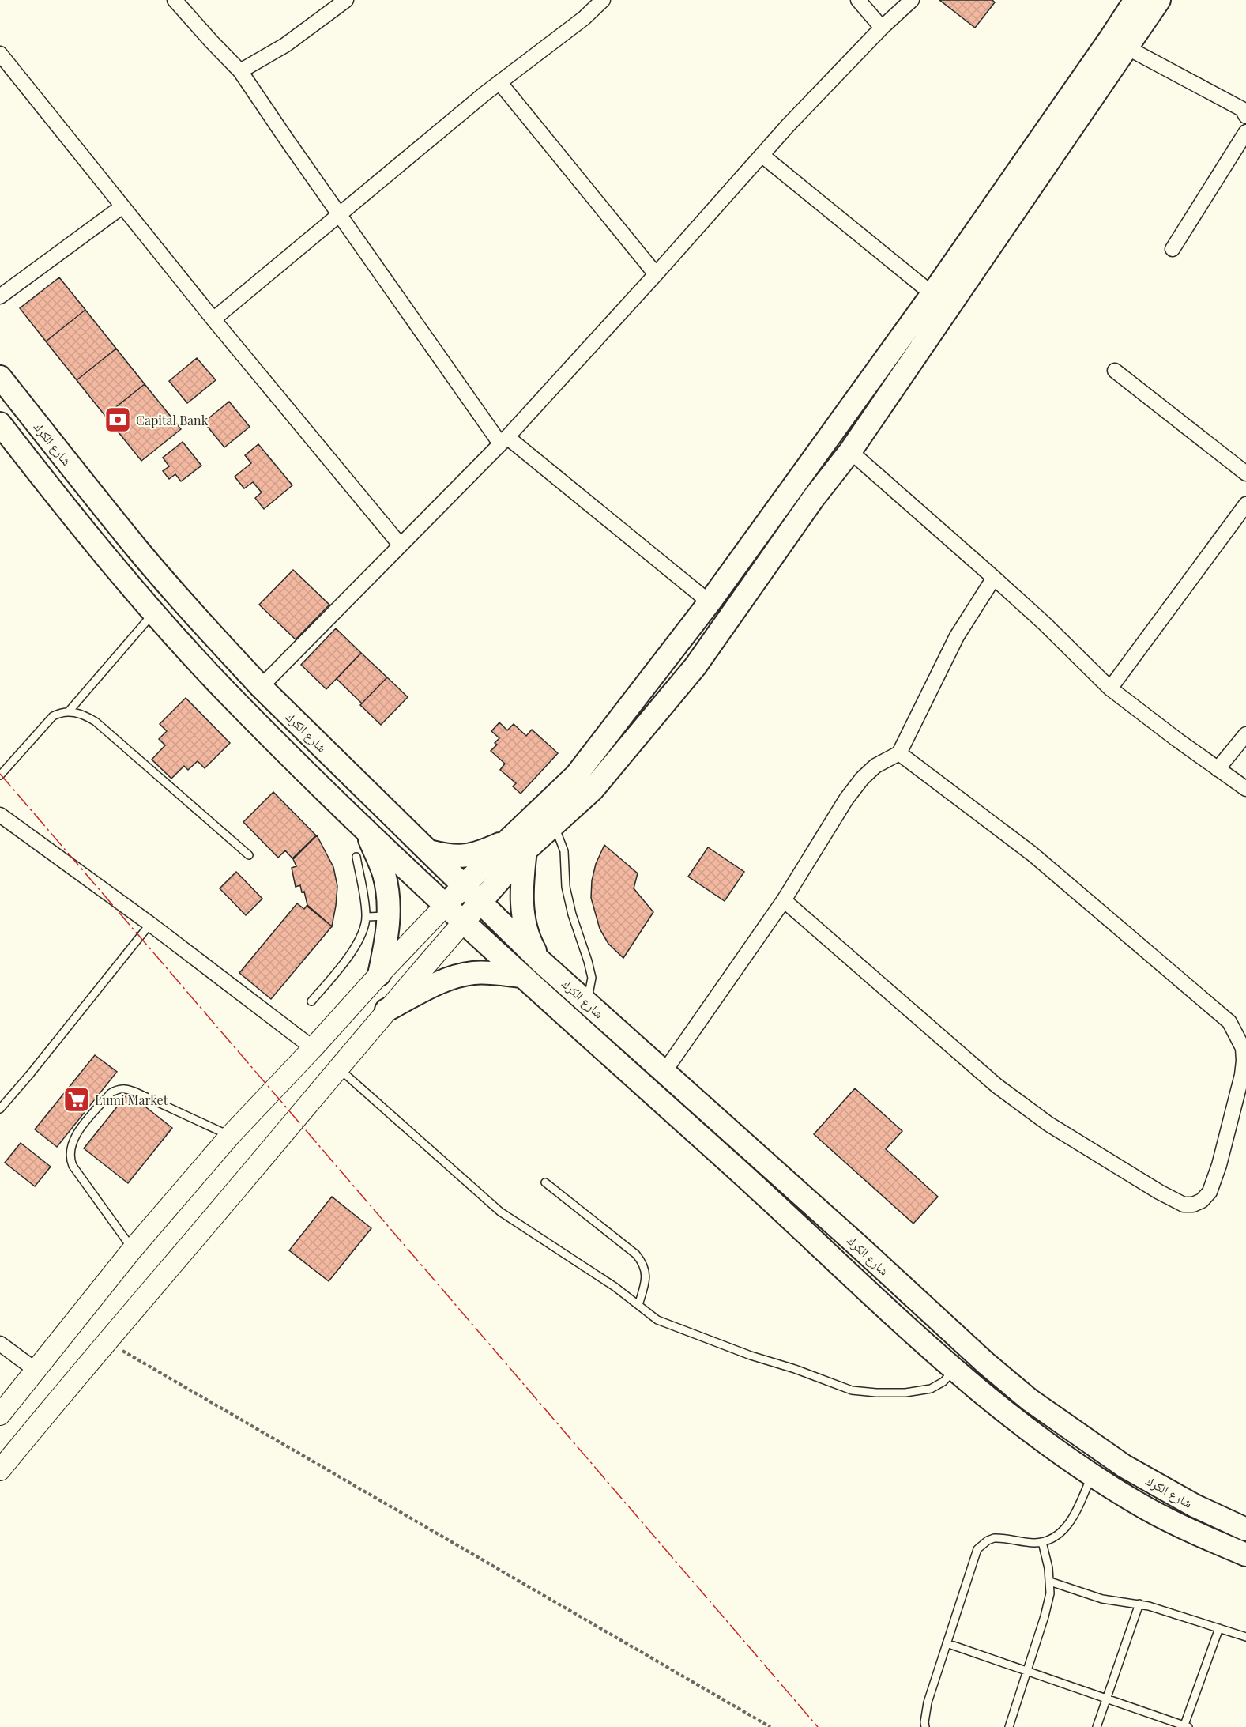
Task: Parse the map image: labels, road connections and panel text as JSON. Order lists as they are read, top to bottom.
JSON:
{
  "streets": {
    "main road": ["شارع الكرك"]
  },
  "places": {
    "bank": ["Capital Bank"],
    "supermarket": ["Lumi Market"]
  }
}
